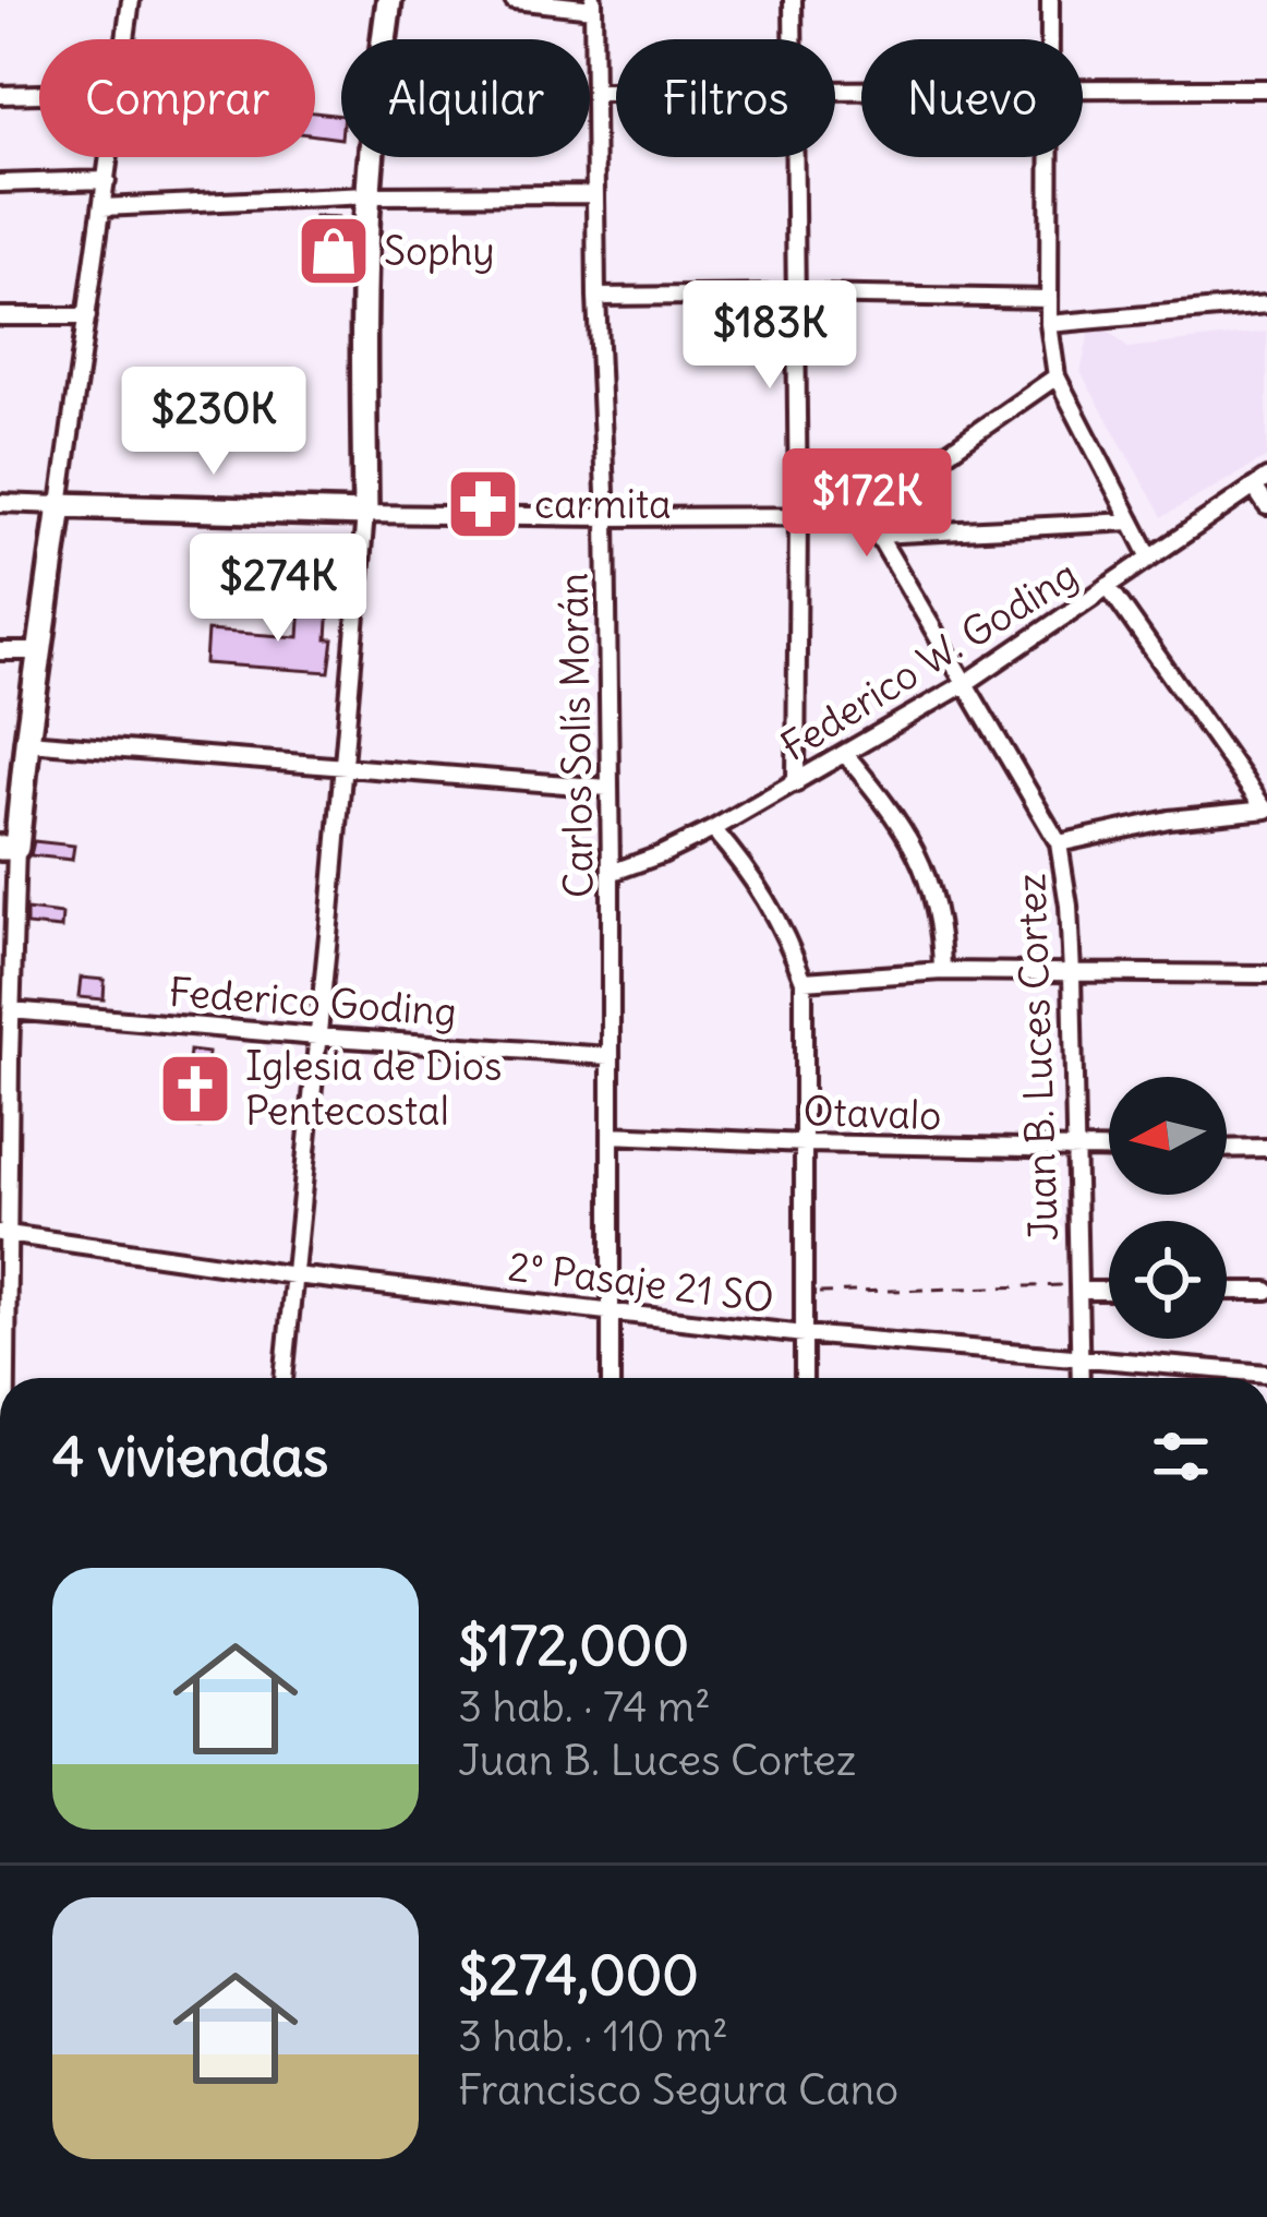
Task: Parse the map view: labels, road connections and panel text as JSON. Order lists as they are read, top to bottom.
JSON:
{
  "streets": {
    "street": [
      "Federico W. Goding",
      "Carlos Solís Morán",
      "Federico Goding",
      "Juan B. Luces Cortez",
      "Otavalo",
      "2° Pasaje 21 SO"
    ]
  },
  "crossings": [
    ["Federico W. Goding", "Carlos Solís Morán"],
    ["Federico W. Goding", "Juan B. Luces Cortez"],
    ["Carlos Solís Morán", "Federico Goding"],
    ["Carlos Solís Morán", "Otavalo"],
    ["Carlos Solís Morán", "2° Pasaje 21 SO"],
    ["Juan B. Luces Cortez", "Otavalo"],
    ["Juan B. Luces Cortez", "2° Pasaje 21 SO"]
  ],
  "places": {
    "shop": ["Sophy"],
    "pharmacy": ["carmita"],
    "church": ["Iglesia de Dios Pentecostal"]
  },
  "north": "left",
  "page": {
    "chip": [
      "Comprar",
      "Alquilar",
      "Filtros",
      "Nuevo"
    ],
    "price": [
      "$183K",
      "$230K",
      "$172K",
      "$274K"
    ],
    "heading": "4 viviendas",
    "list": [
      {
        "name": "$172,000",
        "note": "3 hab. · 74 m² · Juan B. Luces Cortez"
      },
      {
        "name": "$274,000",
        "note": "3 hab. · 110 m² · Francisco Segura Cano"
      }
    ]
  }
}
